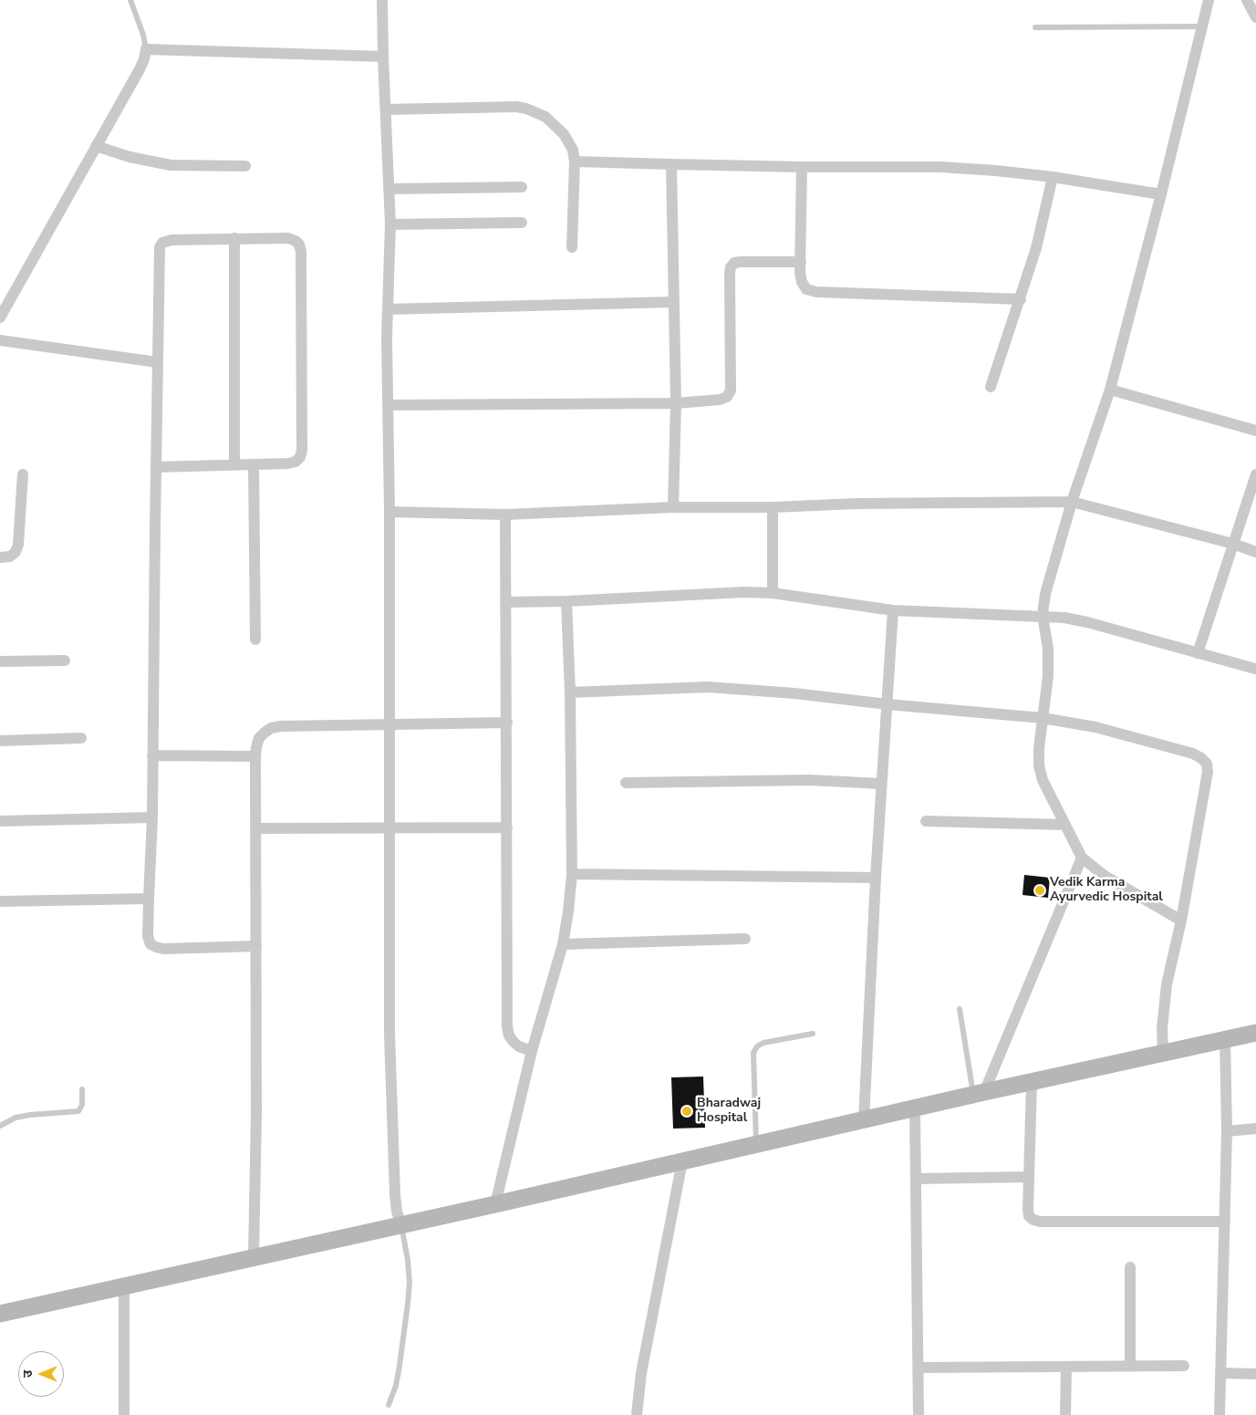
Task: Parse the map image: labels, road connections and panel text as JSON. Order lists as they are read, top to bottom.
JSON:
{
  "places": ["Vedik Karma Ayurvedic Hospital", "Bharadwaj Hospital"],
  "north": "left"
}
